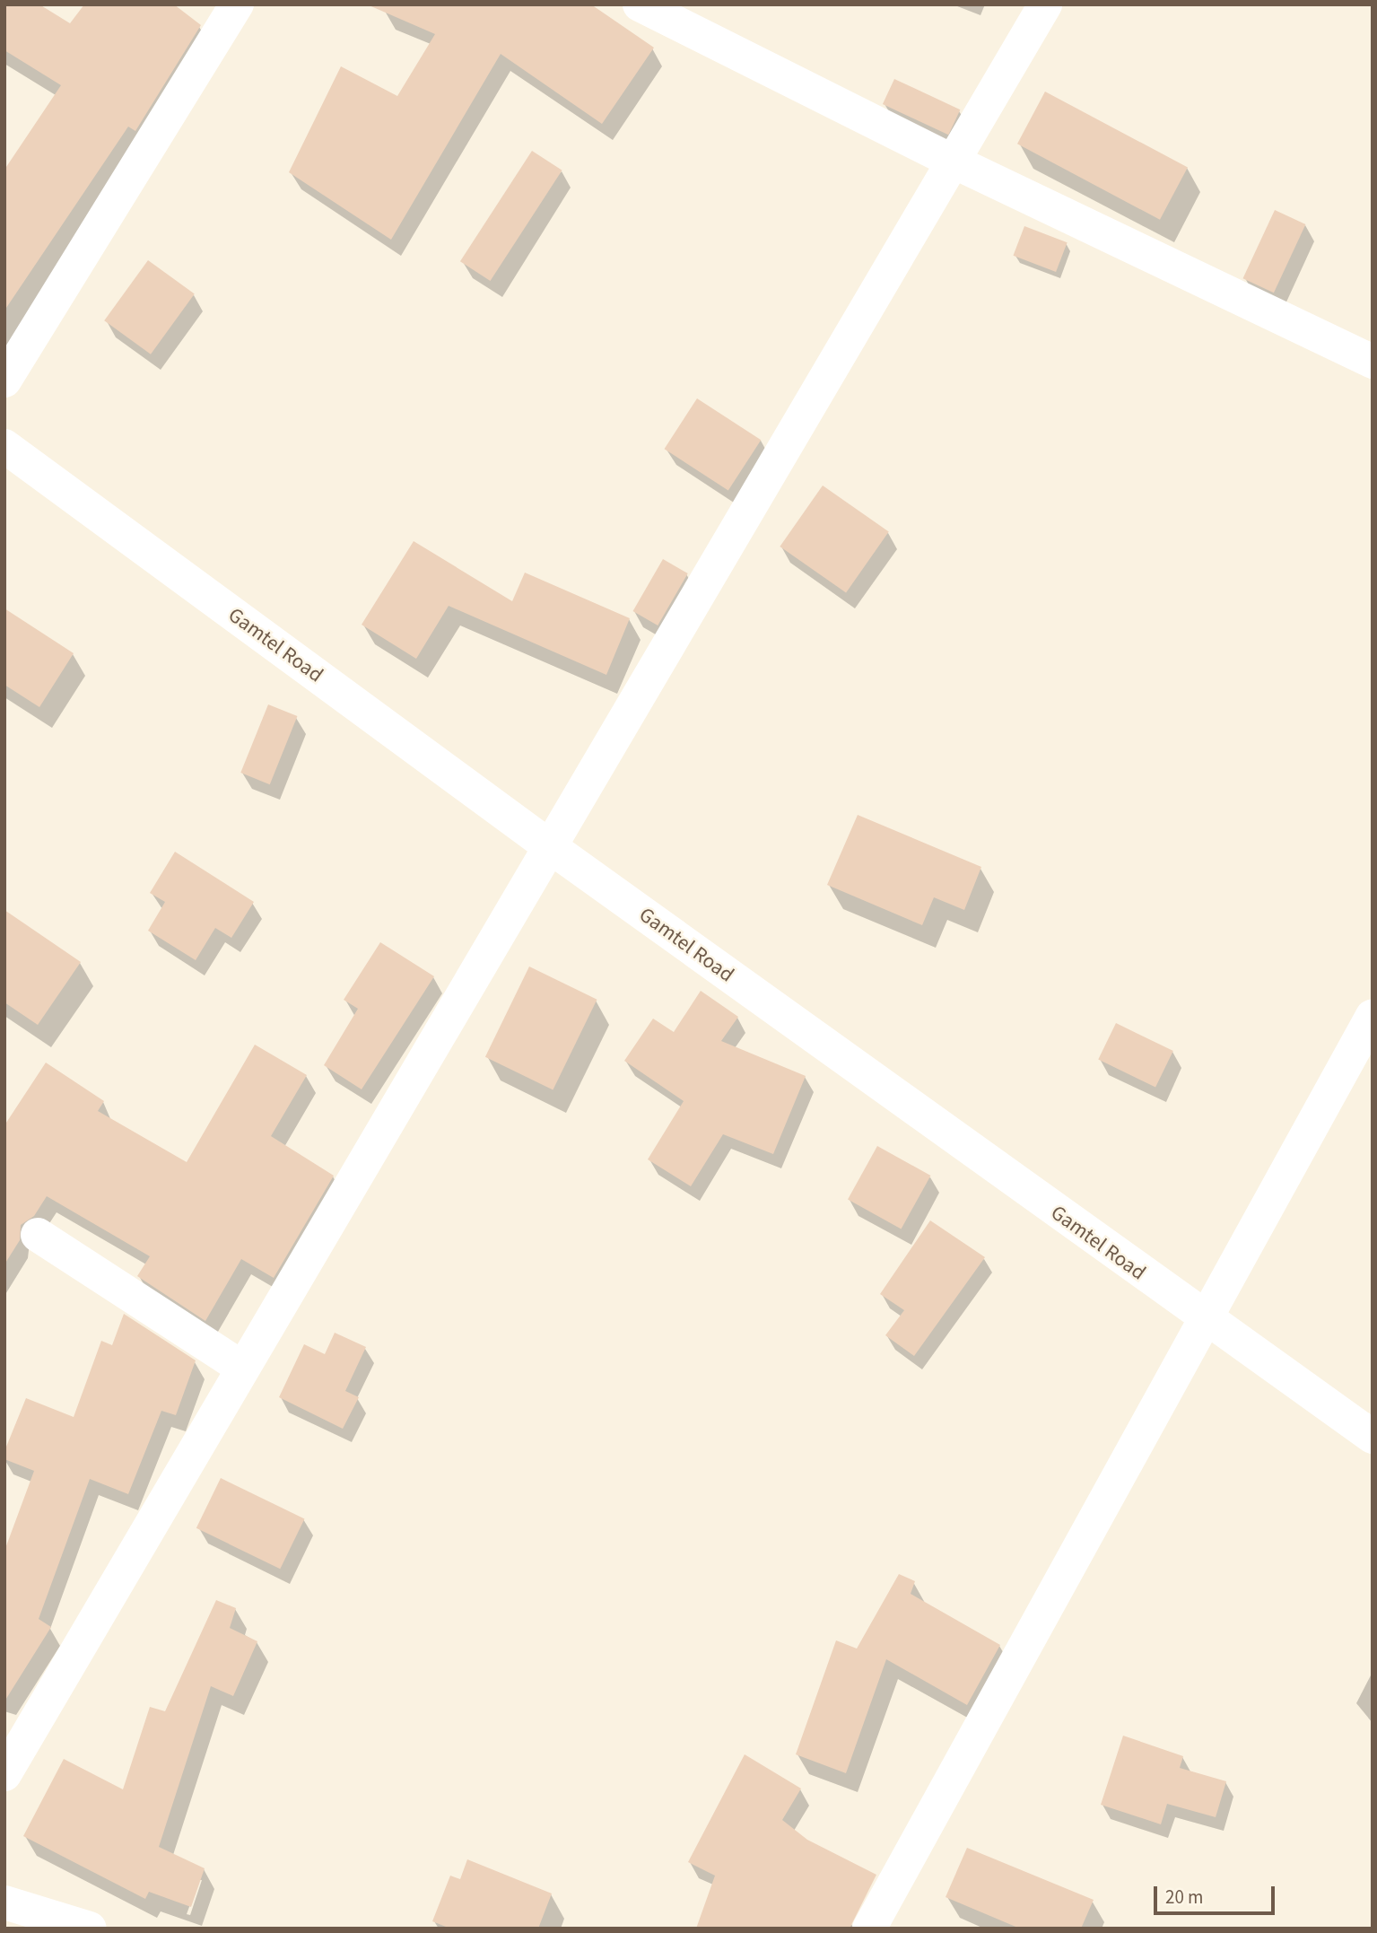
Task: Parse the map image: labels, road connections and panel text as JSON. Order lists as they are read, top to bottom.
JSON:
{
  "streets": {
    "street": ["Gamtel Road"]
  },
  "scale_bar": "20 m"
}
